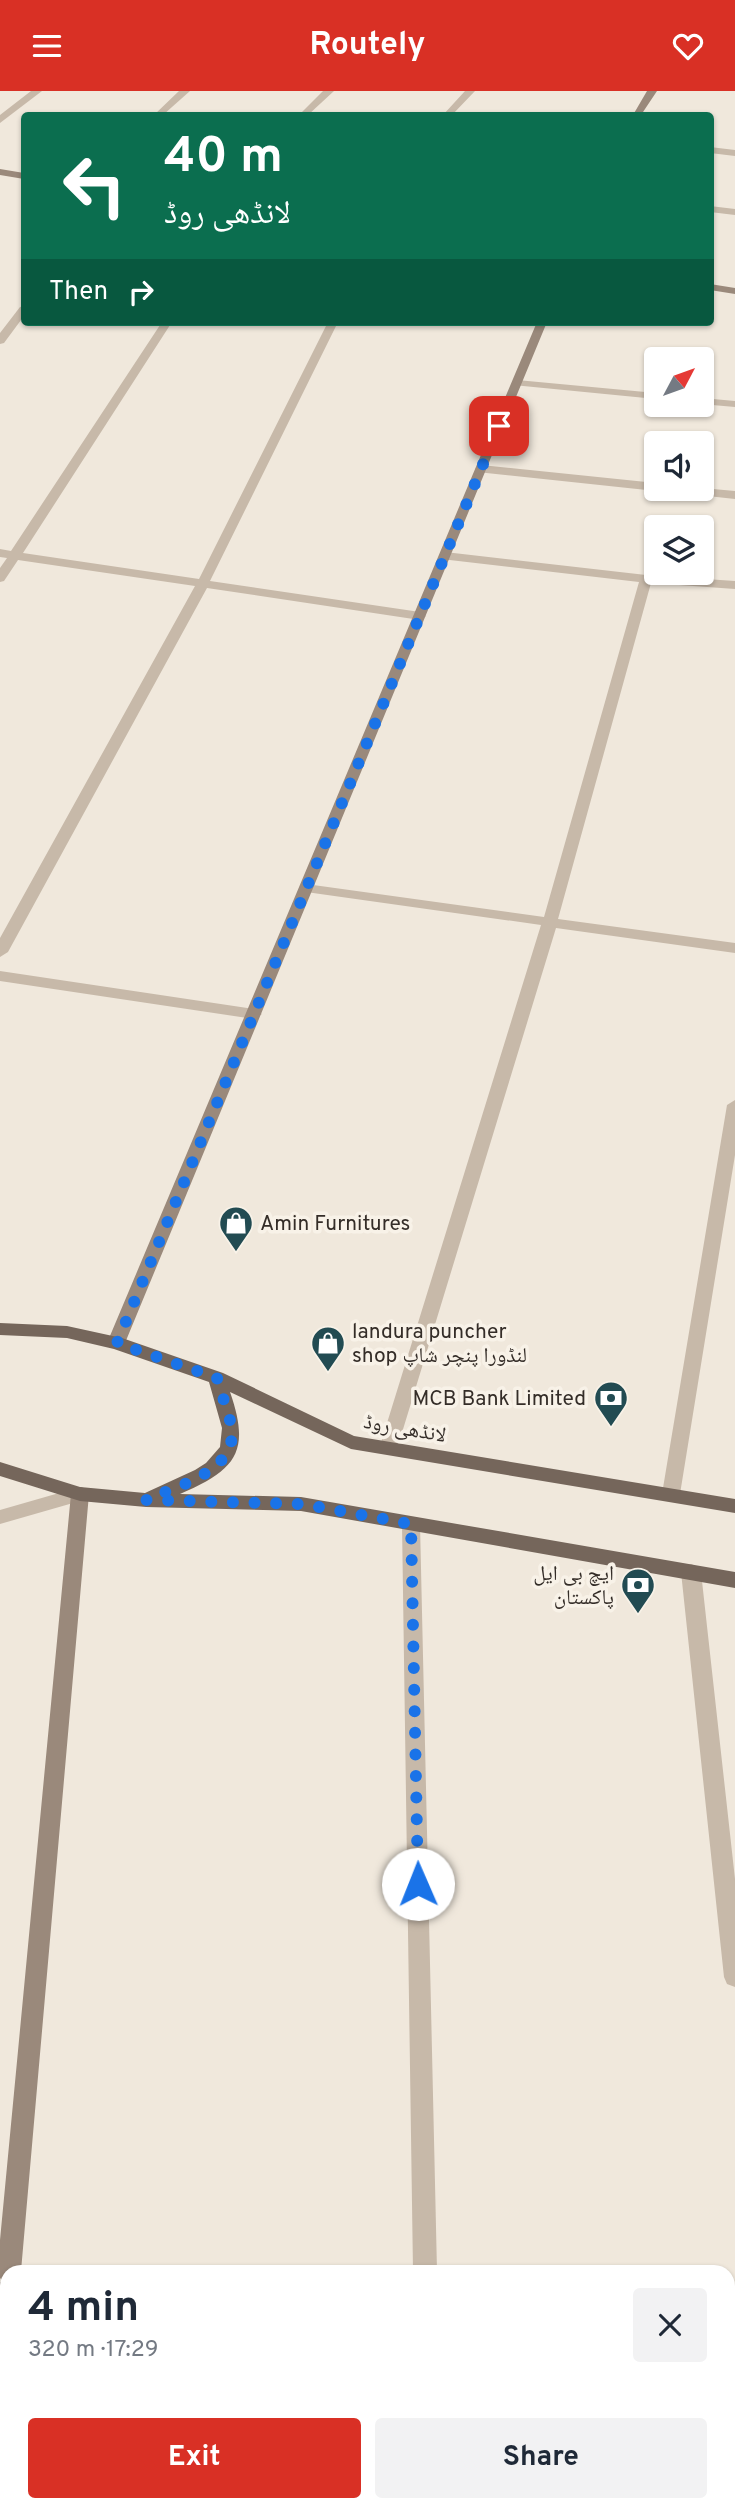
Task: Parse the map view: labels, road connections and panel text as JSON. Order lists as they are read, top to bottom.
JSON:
{
  "streets": {
    "main road": ["لانڈھی روڈ"]
  },
  "places": {
    "shop": ["Amin Furnitures", "landura puncher shop لنڈورا پنچر شاپ"],
    "bank": ["MCB Bank Limited", "ایچ بی ایل پاکستان"]
  },
  "north": "top right",
  "page": {
    "header": "Routely",
    "turn": ["40 m", "لانڈھی روڈ"],
    "then": "Then",
    "heading": ["4 min", "320 m · 17:29"],
    "buttons": ["Exit", "Share"]
  }
}
